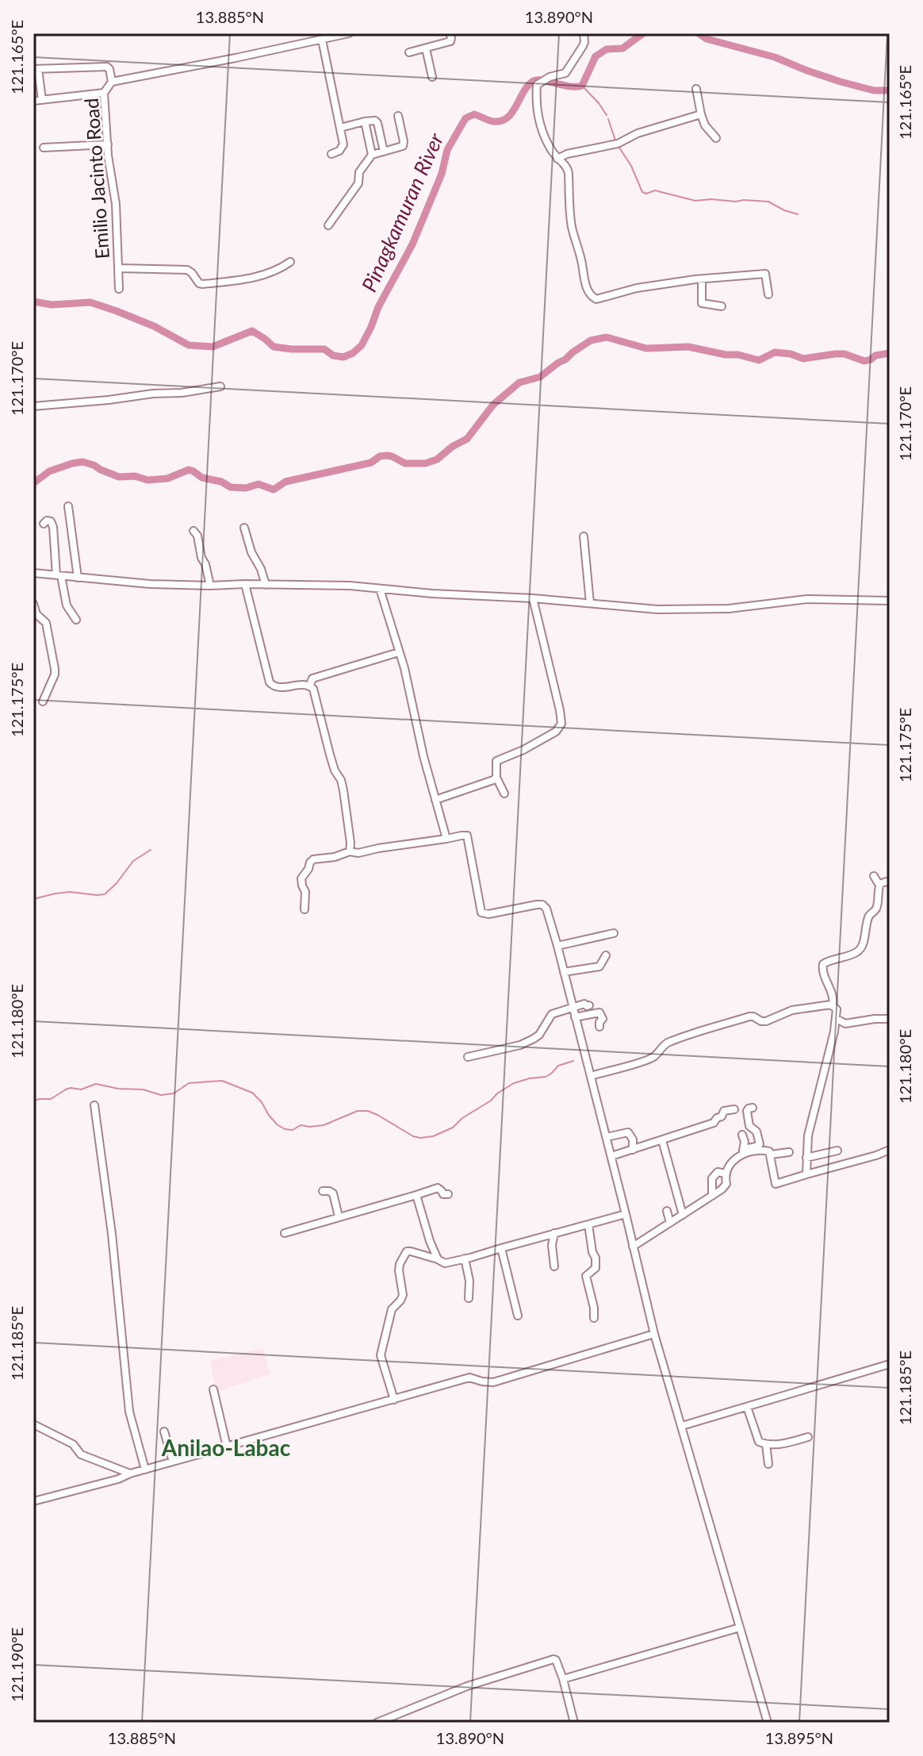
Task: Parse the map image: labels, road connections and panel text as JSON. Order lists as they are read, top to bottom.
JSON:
{
  "streets": {
    "street": ["Emilio Jacinto Road"]
  },
  "districts": ["Anilao-Labac"],
  "water": ["Pinagkamuran River"],
  "coordinates": [
    "13.885°N",
    "13.890°N",
    "121.165°E",
    "121.170°E",
    "121.175°E",
    "121.180°E",
    "121.185°E",
    "121.190°E",
    "13.895°N"
  ]
}
